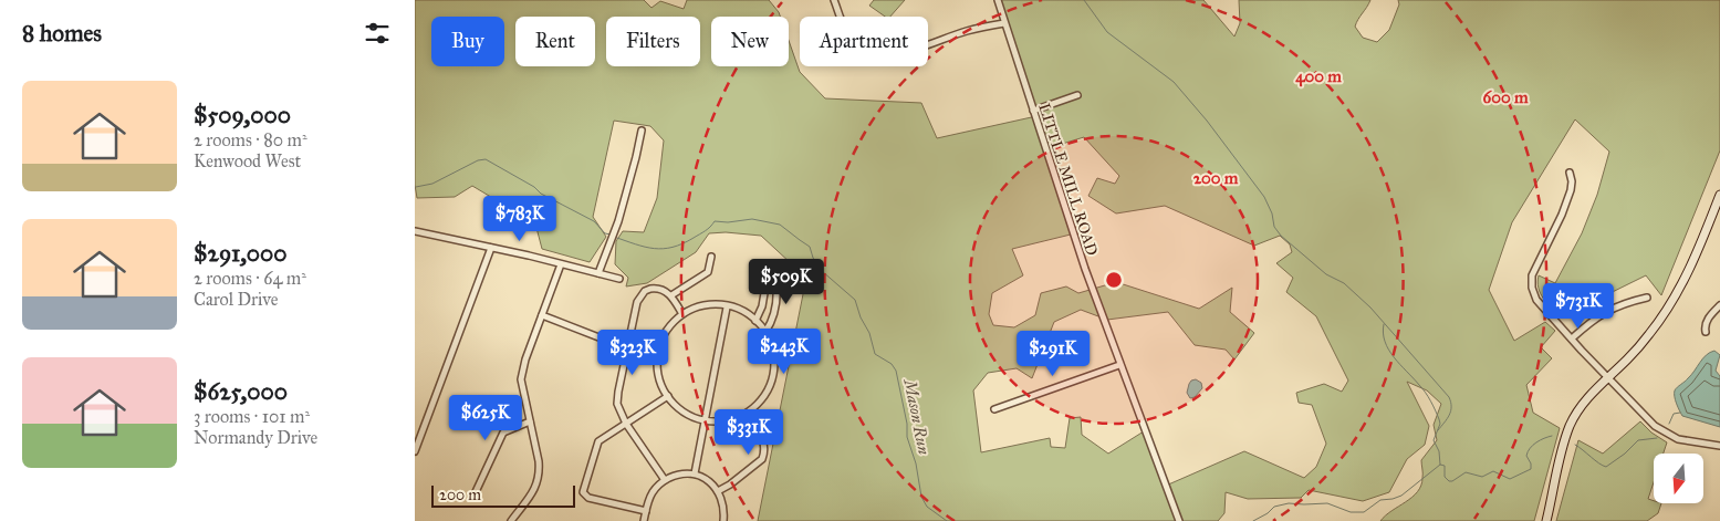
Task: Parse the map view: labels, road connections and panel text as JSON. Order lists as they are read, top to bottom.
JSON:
{
  "streets": {
    "street": ["LITTLE MILL ROAD"]
  },
  "water": ["Mason Run"],
  "scale_bar": "200 m",
  "north": "bottom",
  "page": {
    "heading": "8 homes",
    "chip": [
      "Buy",
      "Rent",
      "Filters",
      "New",
      "Apartment"
    ],
    "list": [
      {
        "name": "$509,000",
        "note": "2 rooms · 80 m² · Kenwood West"
      },
      {
        "name": "$291,000",
        "note": "2 rooms · 64 m² · Carol Drive"
      },
      {
        "name": "$625,000",
        "note": "3 rooms · 101 m² · Normandy Drive"
      }
    ],
    "price": [
      "$783K",
      "$509K",
      "$731K",
      "$243K",
      "$323K",
      "$291K",
      "$625K",
      "$331K"
    ],
    "scale": "200 m"
  },
  "rings": ["400 m", "600 m", "200 m"]
}
